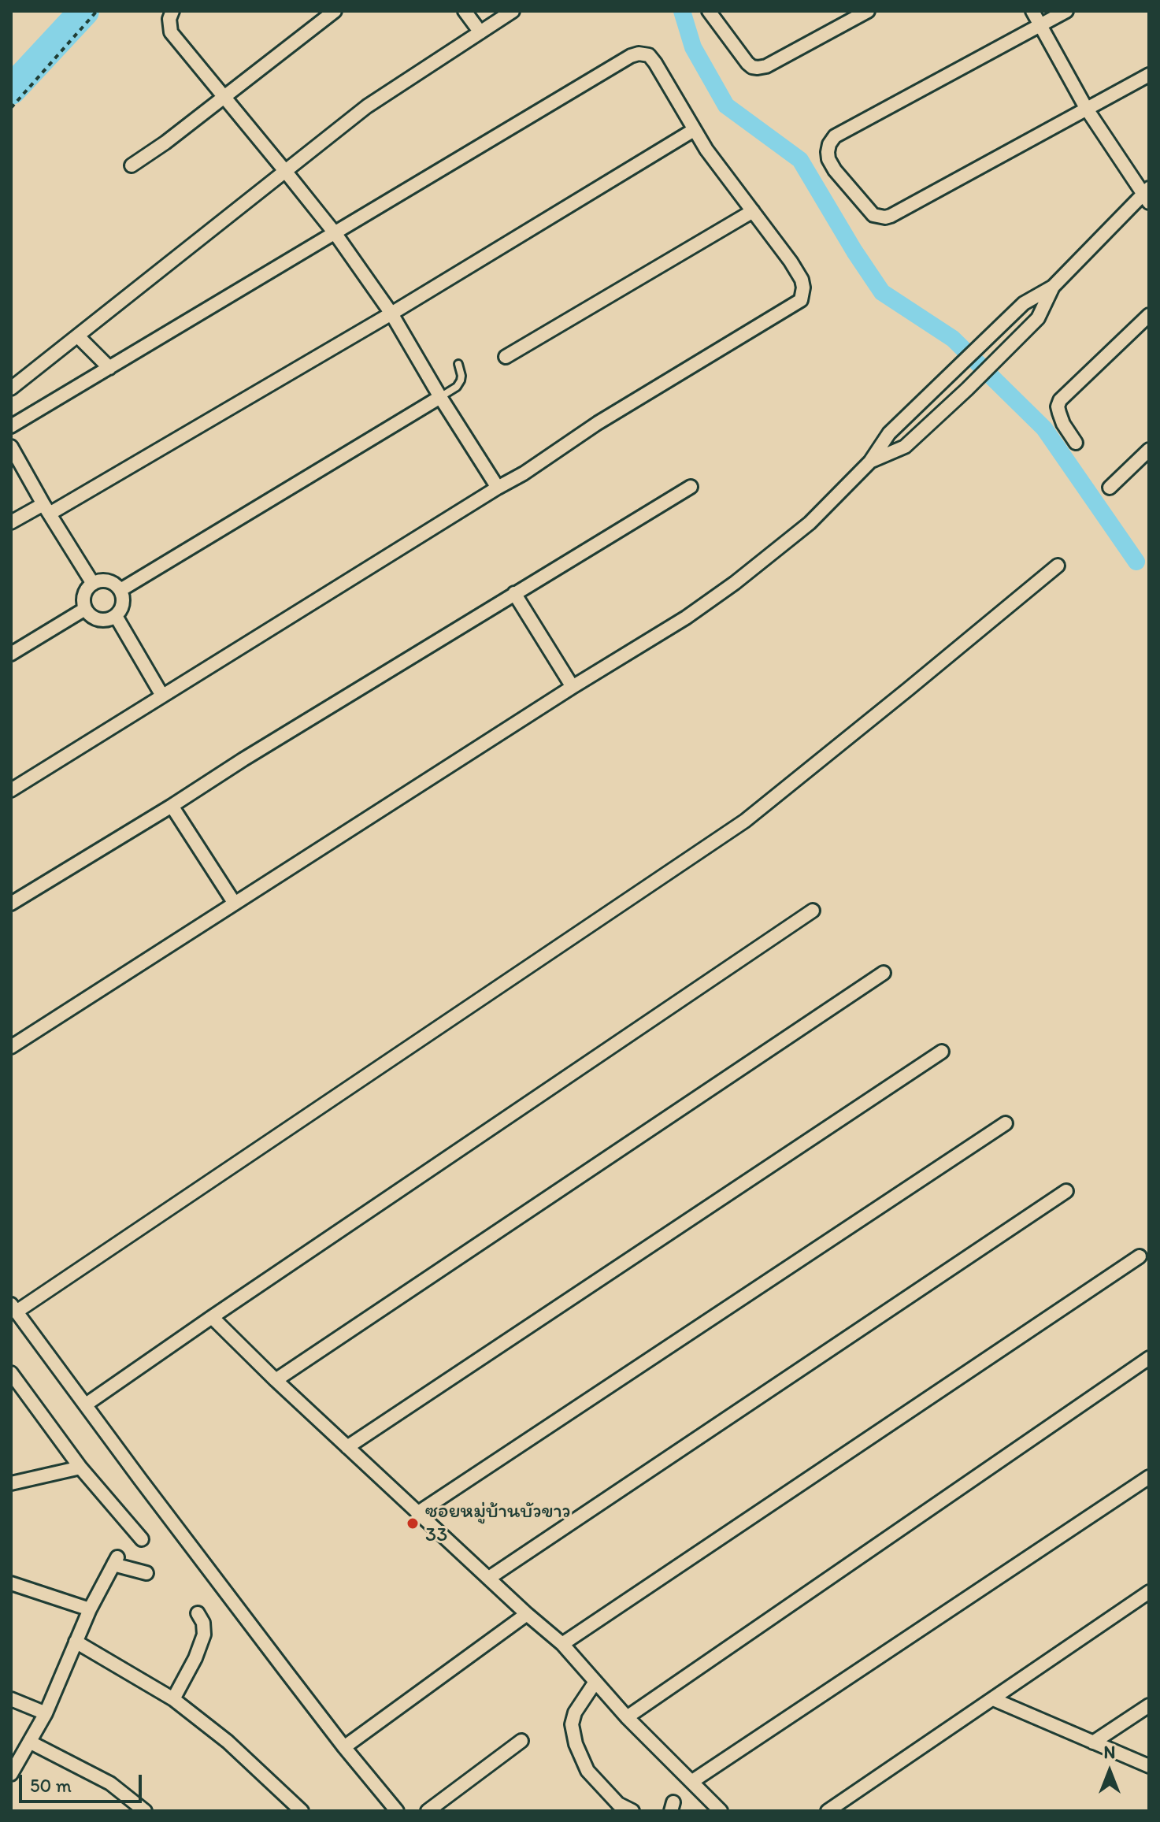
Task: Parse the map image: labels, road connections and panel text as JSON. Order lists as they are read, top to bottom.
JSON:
{
  "places": ["ซอยหมู่บ้านบัวขาว 33"],
  "scale_bar": "50 m",
  "north": "top"
}
